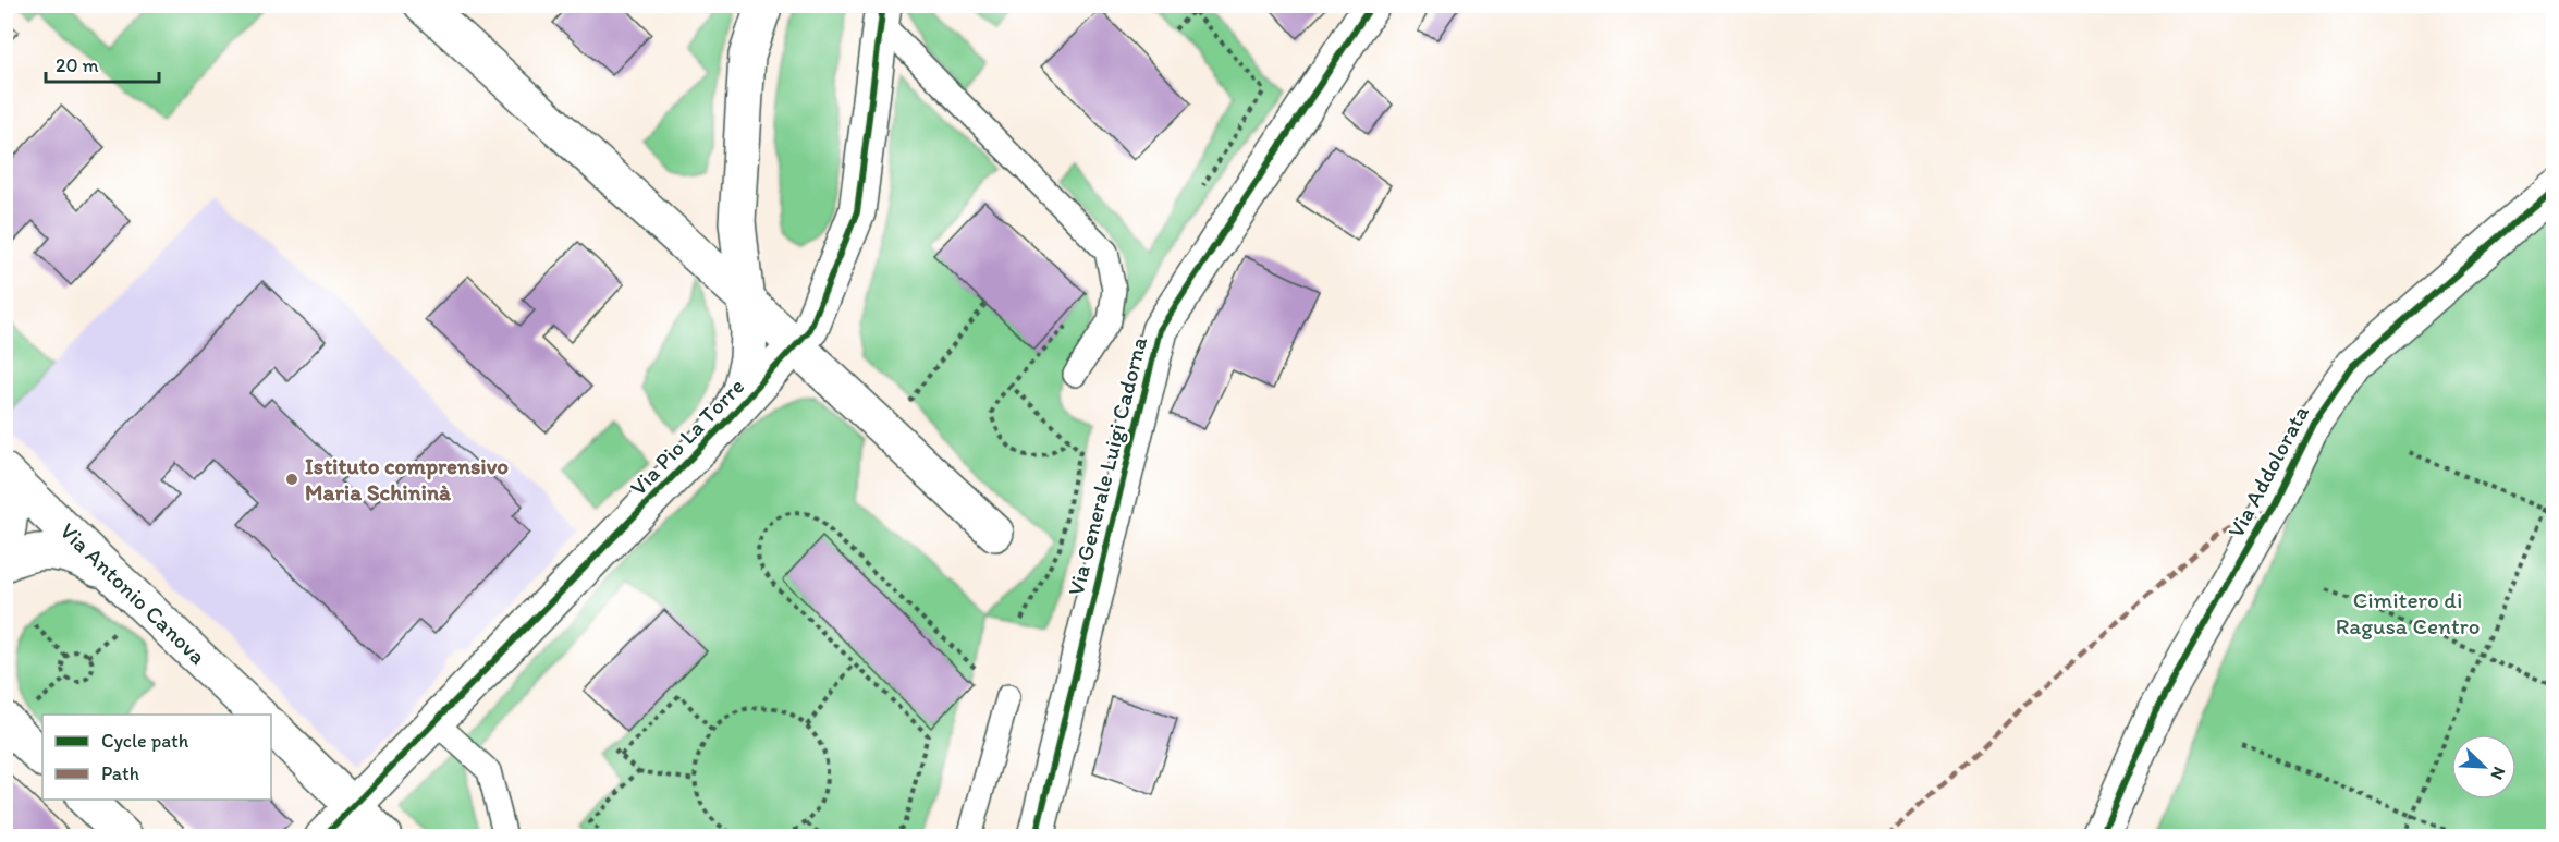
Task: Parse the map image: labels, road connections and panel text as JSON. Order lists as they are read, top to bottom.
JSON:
{
  "streets": {
    "street": [
      "Via Pio La Torre",
      "Via Generale Luigi Cadorna",
      "Via Addolorata",
      "Via Antonio Canova"
    ]
  },
  "parks": ["Cimitero di Ragusa Centro"],
  "places": ["Istituto comprensivo Maria Schininà"],
  "legend": ["Cycle path", "Path"],
  "scale_bar": "20 m",
  "north": "bottom right"
}
